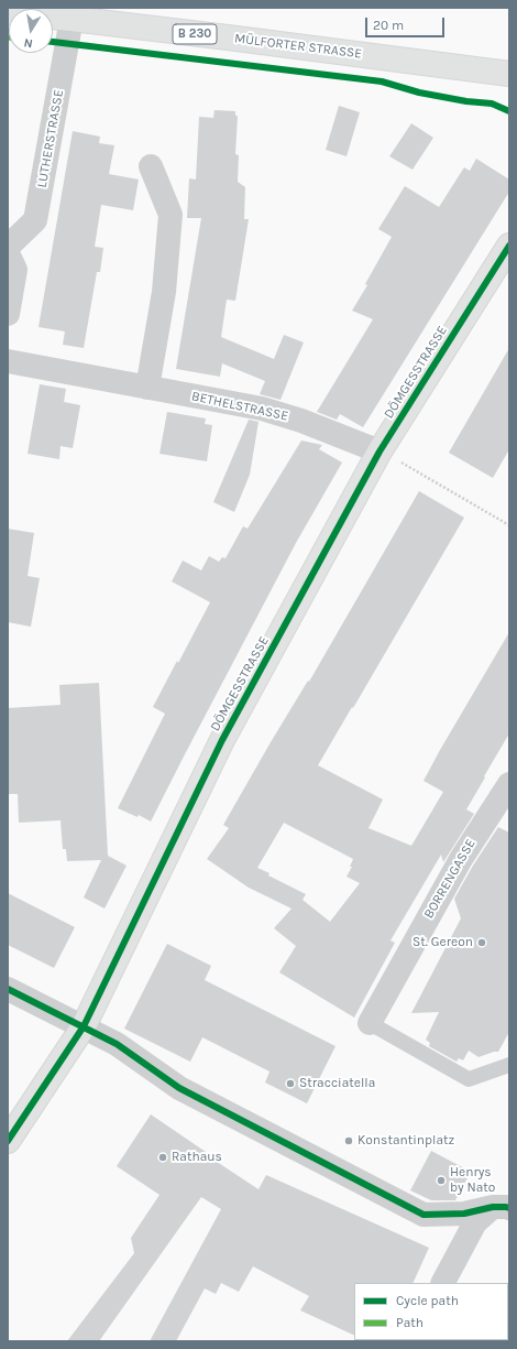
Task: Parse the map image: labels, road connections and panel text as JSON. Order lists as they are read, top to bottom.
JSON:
{
  "streets": {
    "main road": ["B 230", "MÜLFORTER STRASSE", "DÖMGESSTRASSE"],
    "street": ["LUTHERSTRASSE", "BETHELSTRASSE", "BORRENGASSE"]
  },
  "crossings": [
    ["MÜLFORTER STRASSE", "LUTHERSTRASSE"],
    ["DÖMGESSTRASSE", "BETHELSTRASSE"]
  ],
  "places": [
    "St. Gereon",
    "Stracciatella",
    "Konstantinplatz",
    "Rathaus",
    "Henrys by Nato"
  ],
  "legend": ["Cycle path", "Path"],
  "scale_bar": "20 m",
  "north": "bottom"
}
